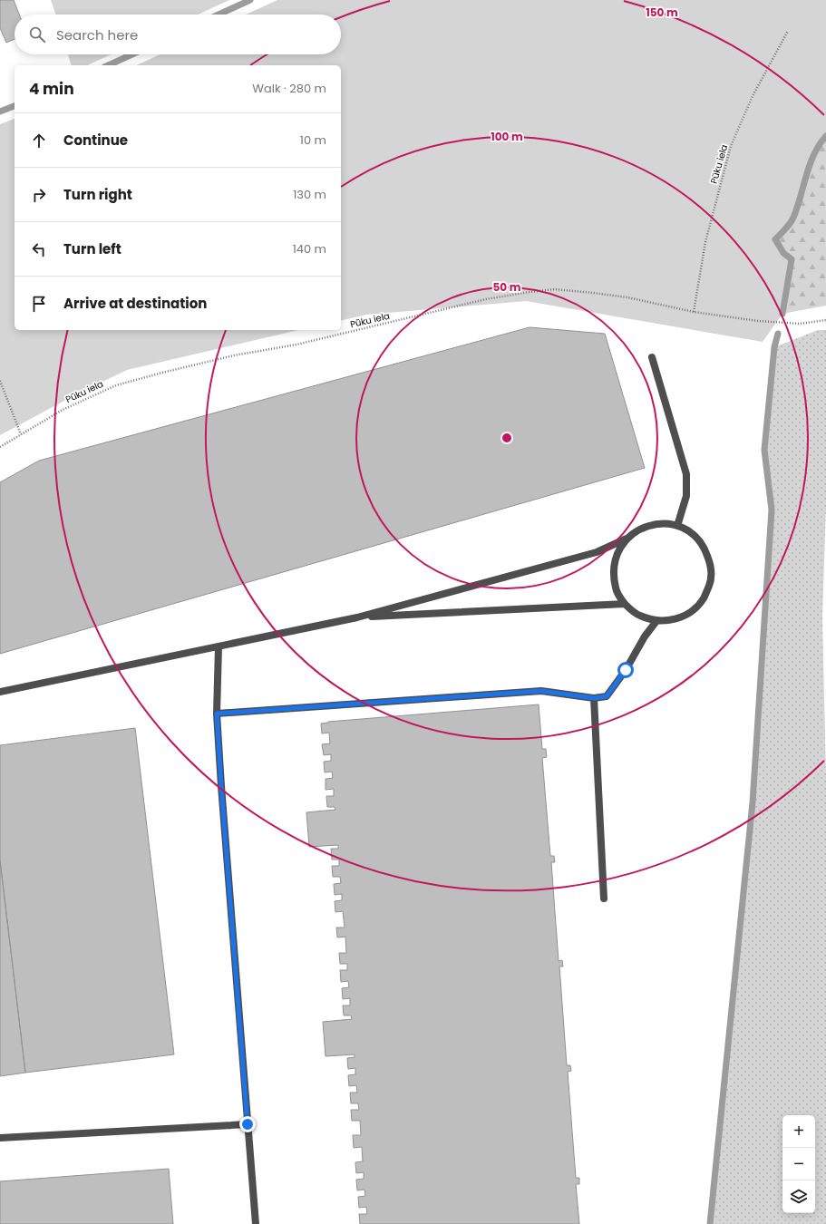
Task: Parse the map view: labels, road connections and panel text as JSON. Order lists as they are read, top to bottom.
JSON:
{
  "streets": {
    "path": ["Pūku iela"]
  },
  "page": {
    "search": "Search here",
    "heading": ["4 min", "Walk · 280 m"],
    "list": [
      ["Continue", "10 m"],
      ["Turn right", "130 m"],
      ["Turn left", "140 m"],
      "Arrive at destination"
    ],
    "map_buttons": ["+", "−"]
  },
  "rings": ["150 m", "100 m", "50 m"]
}
